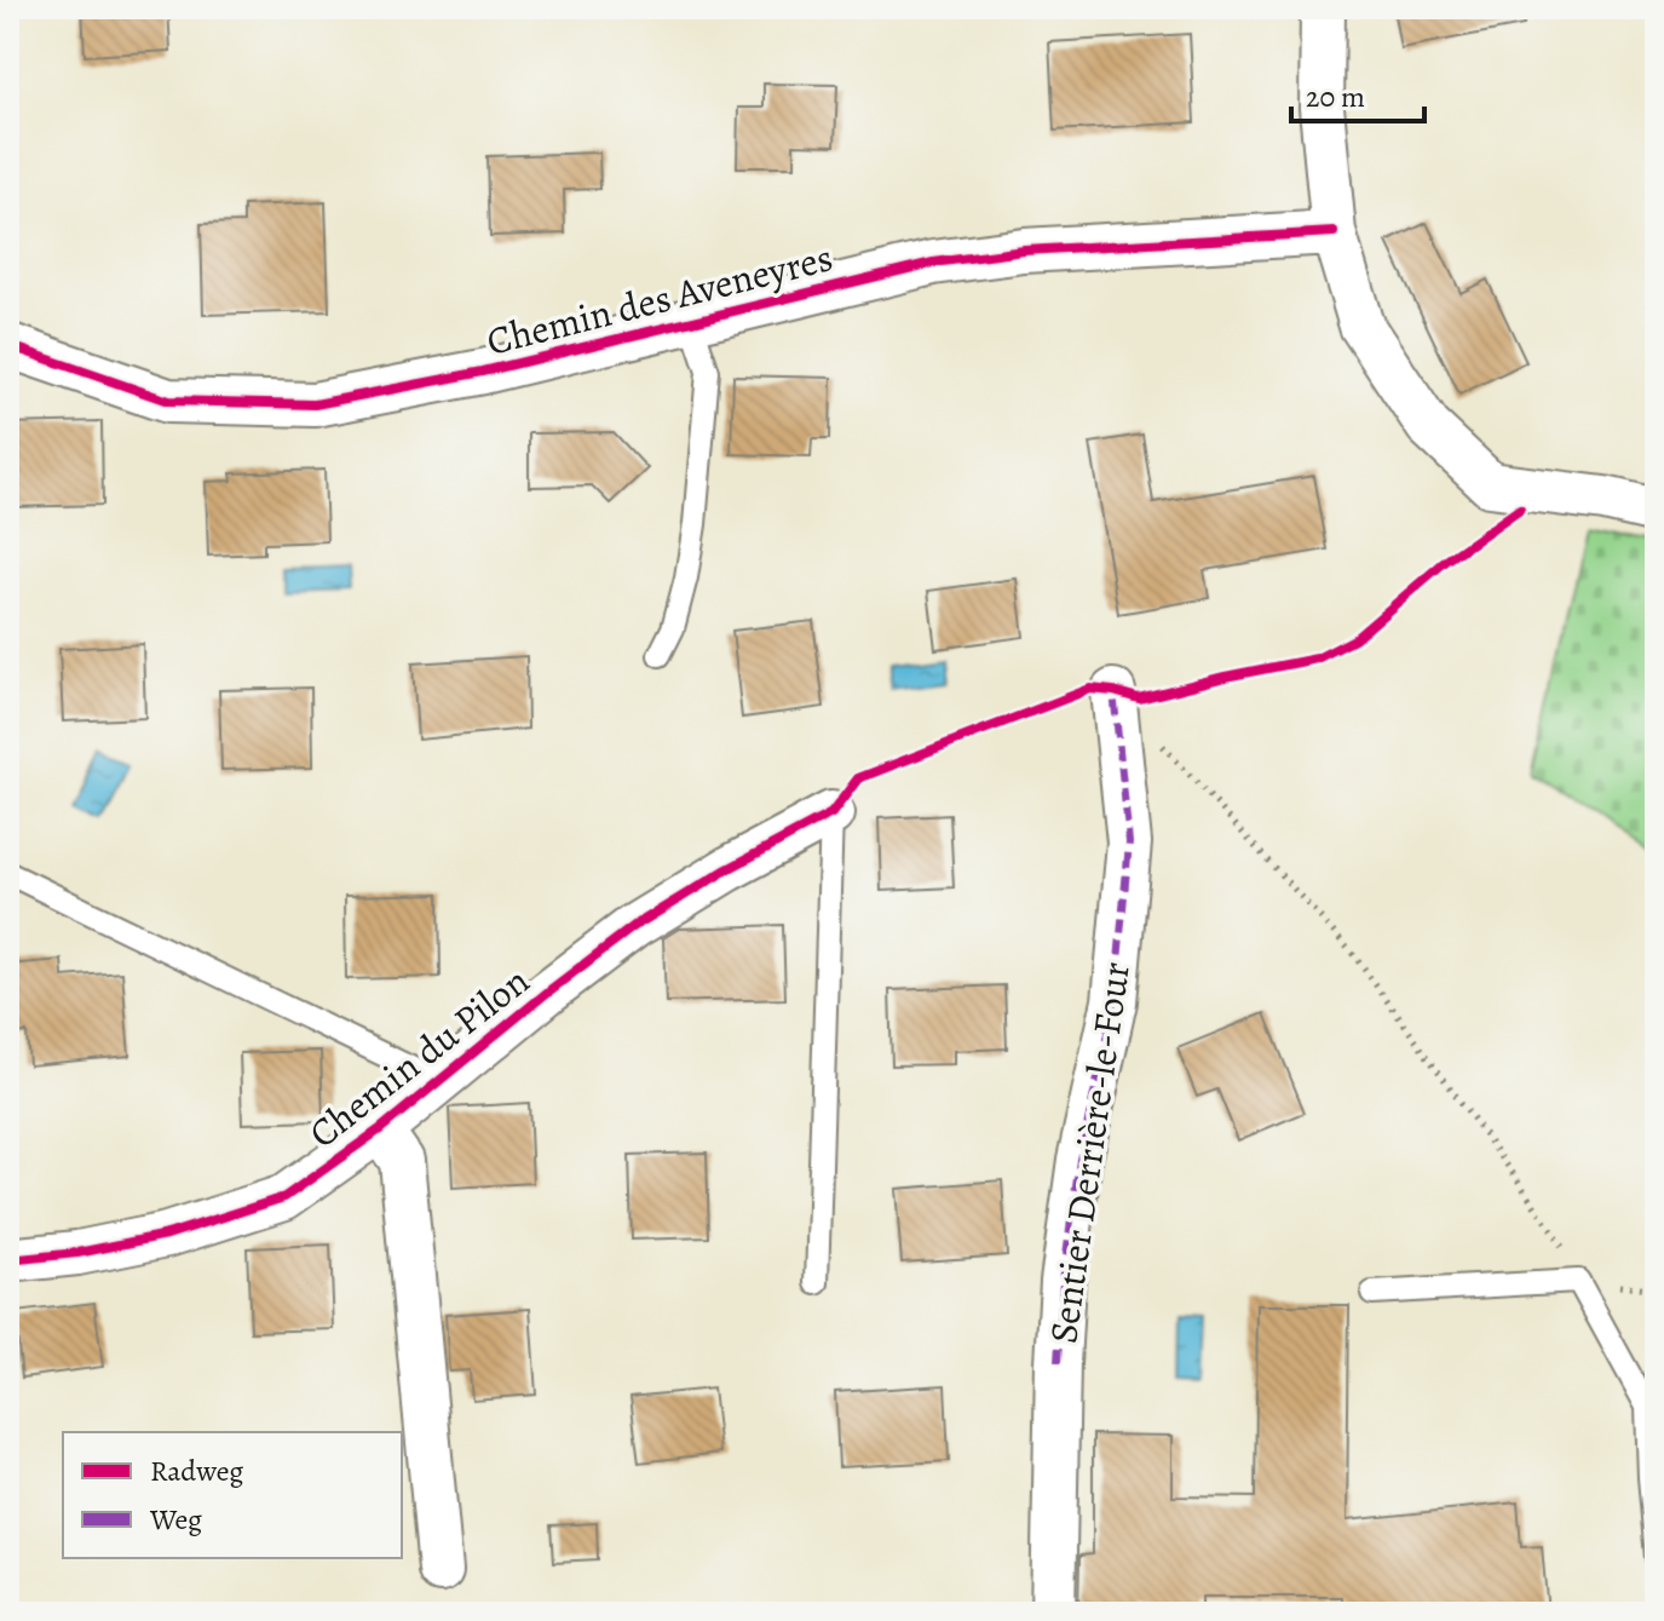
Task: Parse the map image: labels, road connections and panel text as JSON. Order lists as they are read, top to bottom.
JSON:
{
  "streets": {
    "street": ["Chemin des Aveneyres", "Chemin du Pilon", "Sentier Derrière-le-Four"]
  },
  "legend": ["Radweg", "Weg"],
  "scale_bar": "20 m"
}
